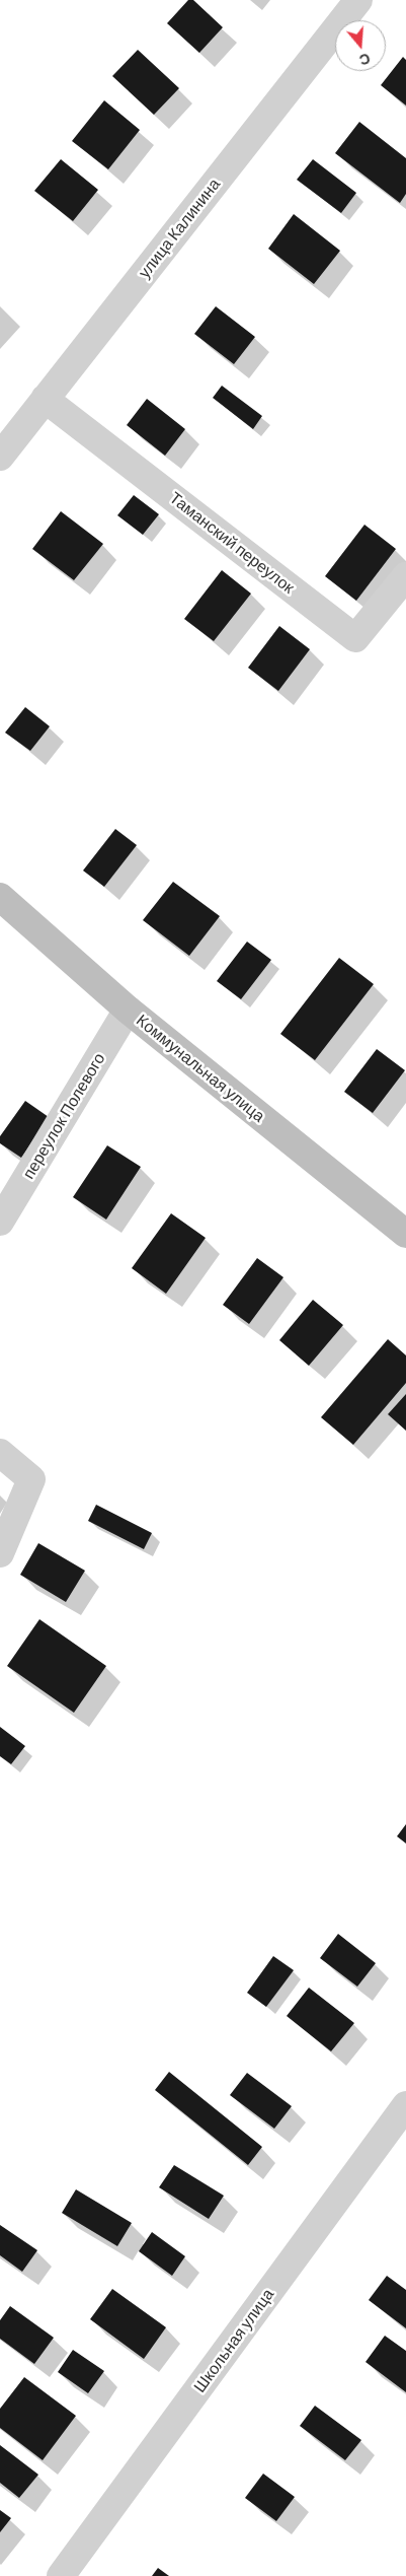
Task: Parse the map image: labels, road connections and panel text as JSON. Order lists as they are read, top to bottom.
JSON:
{
  "streets": {
    "street": [
      "улица Калинина",
      "Таманский переулок",
      "Коммунальная улица",
      "переулок Полевого",
      "Школьная улица"
    ]
  },
  "crossings": [
    ["улица Калинина", "Таманский переулок"],
    ["Коммунальная улица", "переулок Полевого"]
  ],
  "north": "bottom"
}
